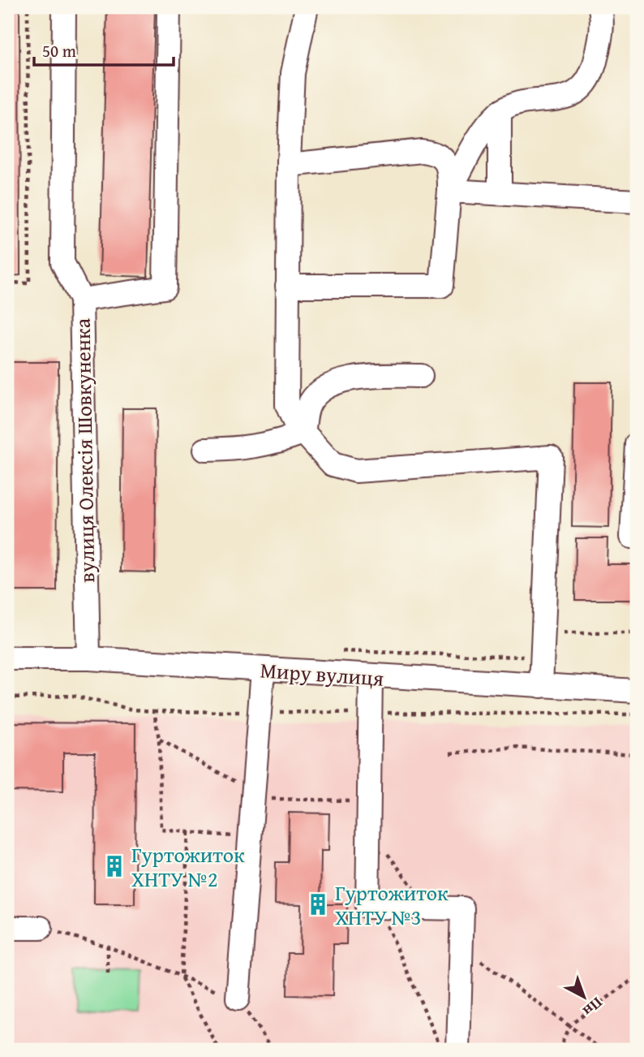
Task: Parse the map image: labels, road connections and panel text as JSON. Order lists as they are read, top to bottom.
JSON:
{
  "streets": {
    "street": ["вулиця Олексія Шовкуненка", "Миру вулиця"]
  },
  "crossings": [
    ["вулиця Олексія Шовкуненка", "Миру вулиця"]
  ],
  "places": {
    "building": ["Гуртожиток ХНТУ №2", "Гуртожиток ХНТУ №3"]
  },
  "scale_bar": "50 m",
  "north": "bottom right"
}
